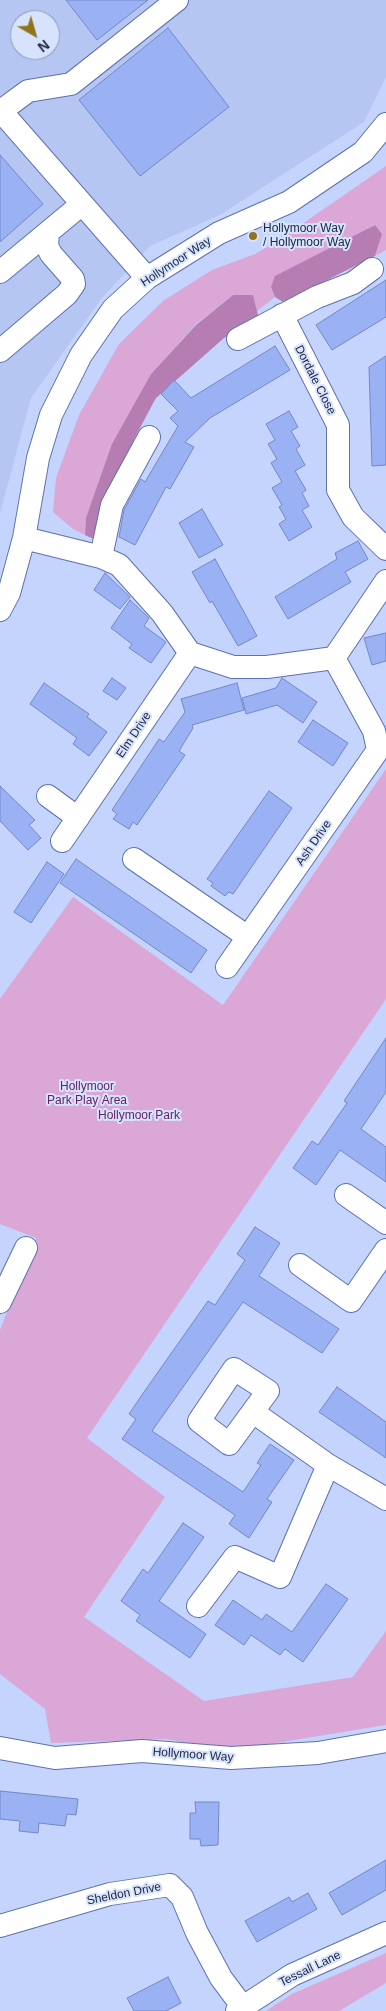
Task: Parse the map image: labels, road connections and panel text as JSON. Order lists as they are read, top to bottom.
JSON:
{
  "streets": {
    "street": [
      "Hollymoor Way",
      "Dordale Close",
      "Elm Drive",
      "Ash Drive",
      "Sheldon Drive",
      "Tessall Lane"
    ]
  },
  "crossings": [
    ["Sheldon Drive", "Tessall Lane"]
  ],
  "parks": ["Hollymoor Park Play Area", "Hollymoor Park"],
  "places": ["Hollymoor Way / Hollymoor Way"],
  "north": "bottom right"
}
